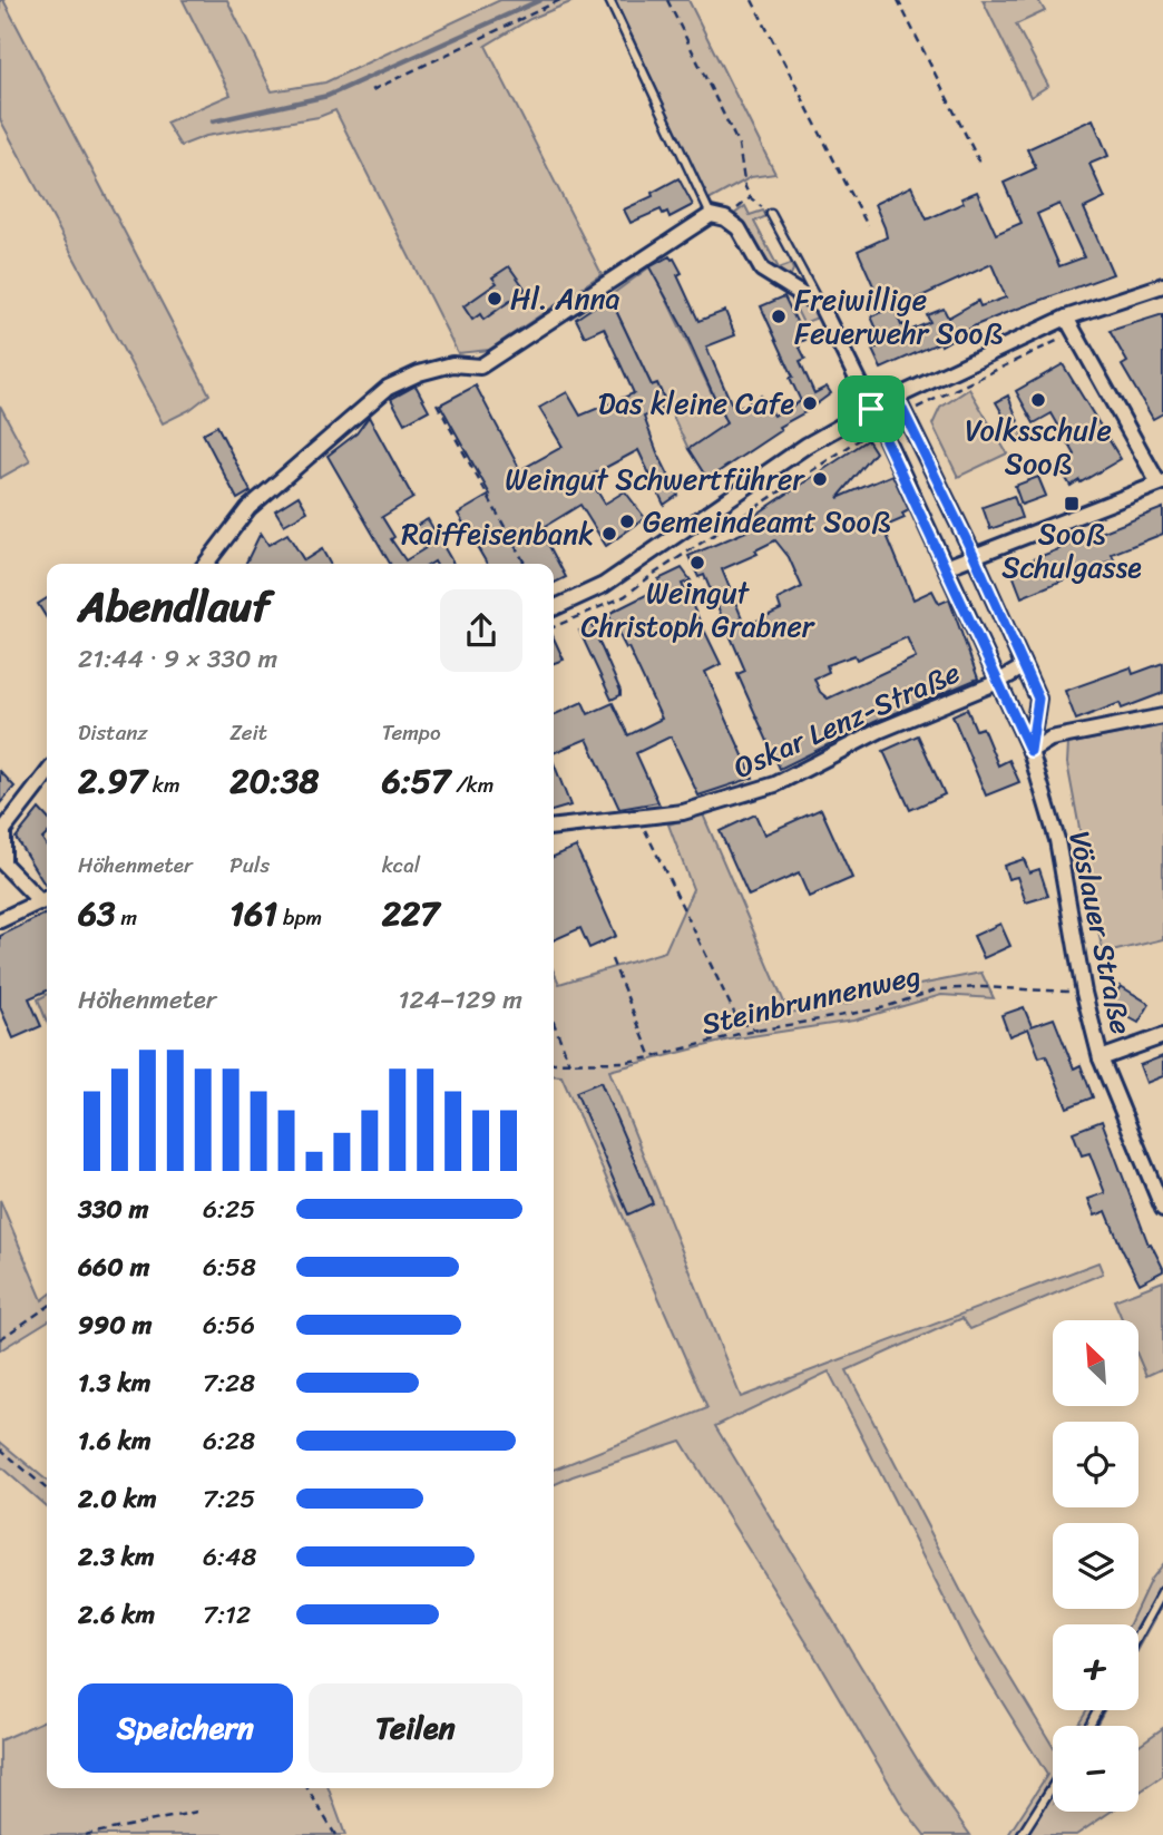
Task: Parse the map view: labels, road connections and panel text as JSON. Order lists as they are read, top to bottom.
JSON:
{
  "streets": {
    "street": ["Oskar Lenz-Straße", "Vöslauer Straße"],
    "path": ["Steinbrunnenweg"]
  },
  "crossings": [
    ["Oskar Lenz-Straße", "Vöslauer Straße"],
    ["Vöslauer Straße", "Steinbrunnenweg"]
  ],
  "places": {
    "other": [
      "Hl. Anna",
      "Freiwillige Feuerwehr Sooß",
      "Volksschule Sooß",
      "Das kleine Cafe",
      "Weingut Schwertführer",
      "Gemeindeamt Sooß",
      "Raiffeisenbank",
      "Weingut Christoph Grabner"
    ],
    "transit": ["Sooß Schulgasse"]
  },
  "north": "top left",
  "page": {
    "heading": ["Abendlauf", "21:44 · 9 × 330 m"],
    "stats": [
      ["Distanz", "2.97 km"],
      ["Zeit", "20:38"],
      ["Tempo", "6:57 /km"],
      ["Höhenmeter", "63 m"],
      ["Puls", "161 bpm"],
      ["kcal", "227"]
    ],
    "chart": ["Höhenmeter", "124–129 m"],
    "list": [
      {
        "name": "330 m",
        "note": "6:25"
      },
      {
        "name": "660 m",
        "note": "6:58"
      },
      {
        "name": "990 m",
        "note": "6:56"
      },
      {
        "name": "1.3 km",
        "note": "7:28"
      },
      {
        "name": "1.6 km",
        "note": "6:28"
      },
      {
        "name": "2.0 km",
        "note": "7:25"
      },
      {
        "name": "2.3 km",
        "note": "6:48"
      },
      {
        "name": "2.6 km",
        "note": "7:12"
      }
    ],
    "map_buttons": ["+", "−"],
    "buttons": ["Speichern", "Teilen"]
  }
}
